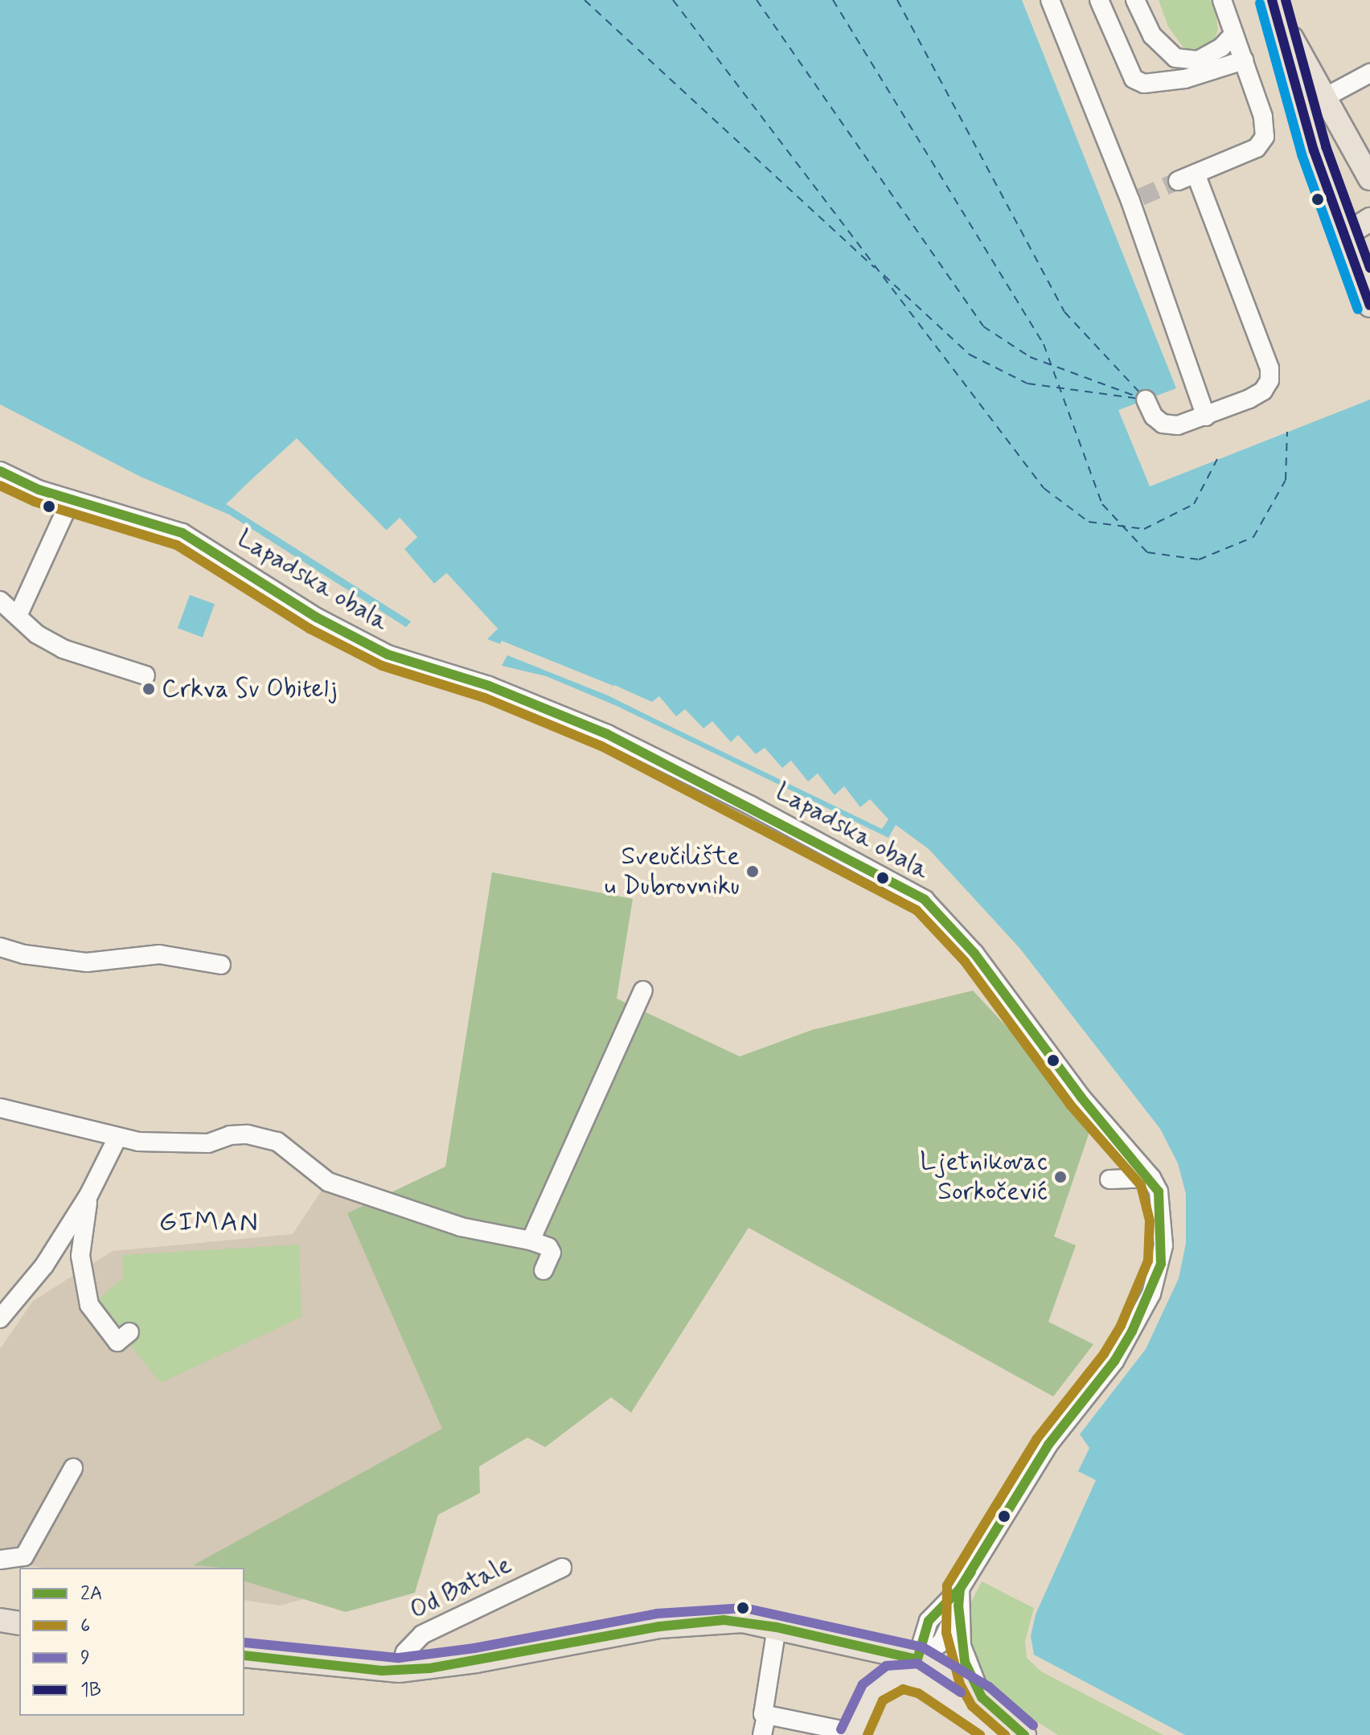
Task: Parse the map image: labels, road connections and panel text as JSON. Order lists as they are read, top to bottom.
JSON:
{
  "streets": {
    "street": ["Lapadska obala", "Od Batale"]
  },
  "districts": ["GIMAN"],
  "places": ["Crkva Sv Obitelj", "Sveučilište u Dubrovniku", "Ljetnikovac Sorkočević"],
  "lines": [
    "transit line 1B",
    "transit line 2A",
    "transit line 6",
    "transit line 9"
  ],
  "legend": [
    "2A",
    "6",
    "9",
    "1B"
  ]
}
